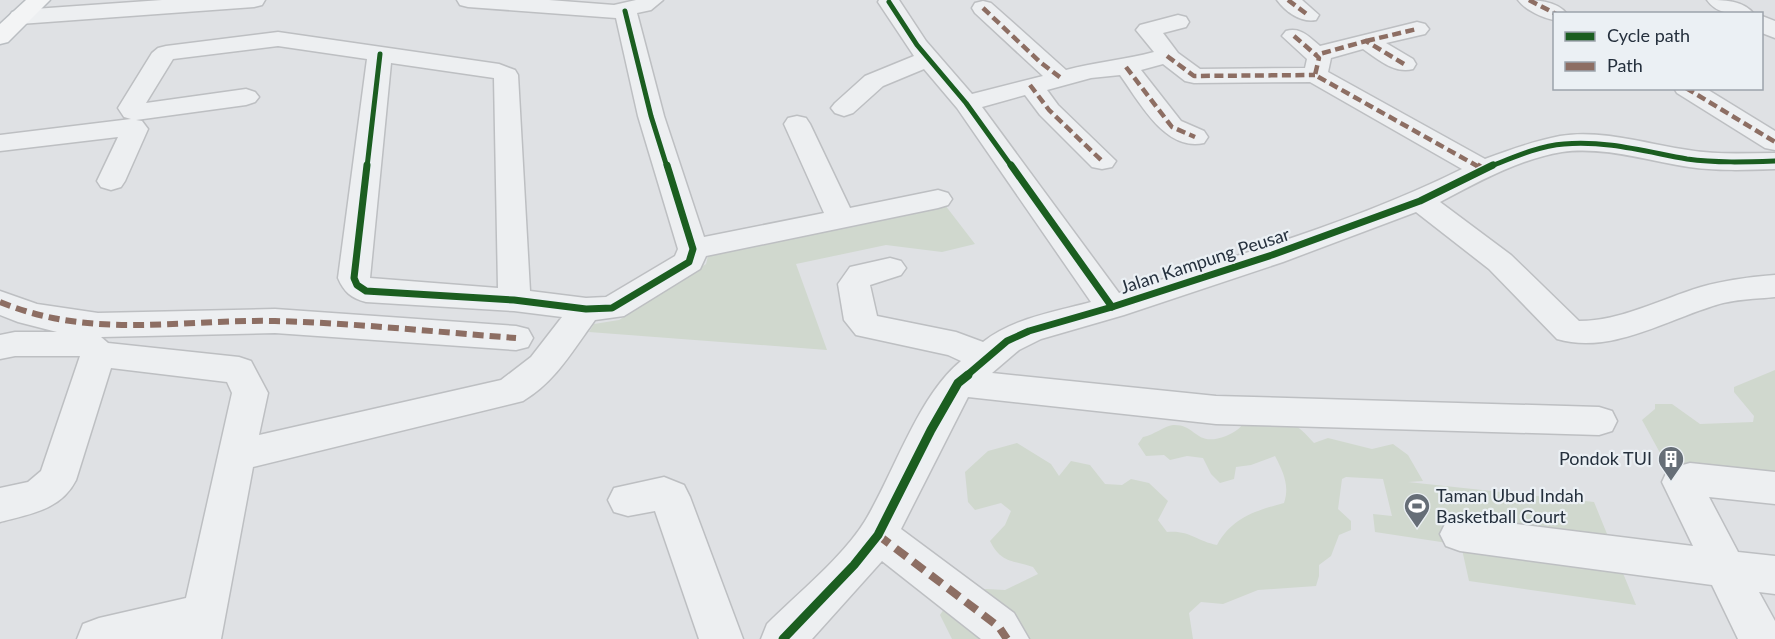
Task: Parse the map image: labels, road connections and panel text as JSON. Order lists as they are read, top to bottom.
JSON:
{
  "streets": {
    "street": ["Jalan Kampung Peusar"]
  },
  "places": {
    "building": ["Pondok TUI"],
    "sports": ["Taman Ubud Indah Basketball Court"]
  },
  "legend": ["Cycle path", "Path"]
}
